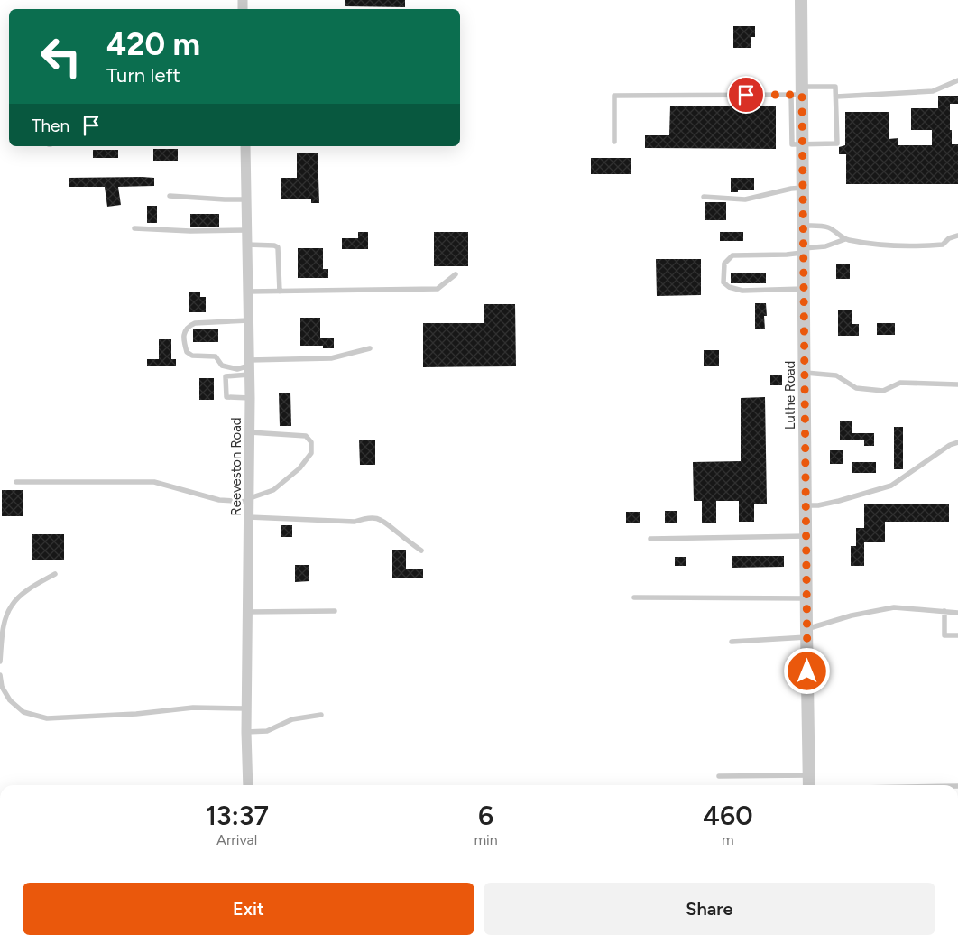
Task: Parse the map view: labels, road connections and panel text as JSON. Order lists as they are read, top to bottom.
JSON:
{
  "streets": {
    "street": ["Luthe Road", "Reeveston Road"]
  },
  "page": {
    "turn": ["420 m", "Turn left"],
    "then": "Then",
    "eta": [
      "13:37",
      "Arrival",
      "6",
      "min",
      "460",
      "m"
    ],
    "buttons": ["Exit", "Share"]
  }
}
